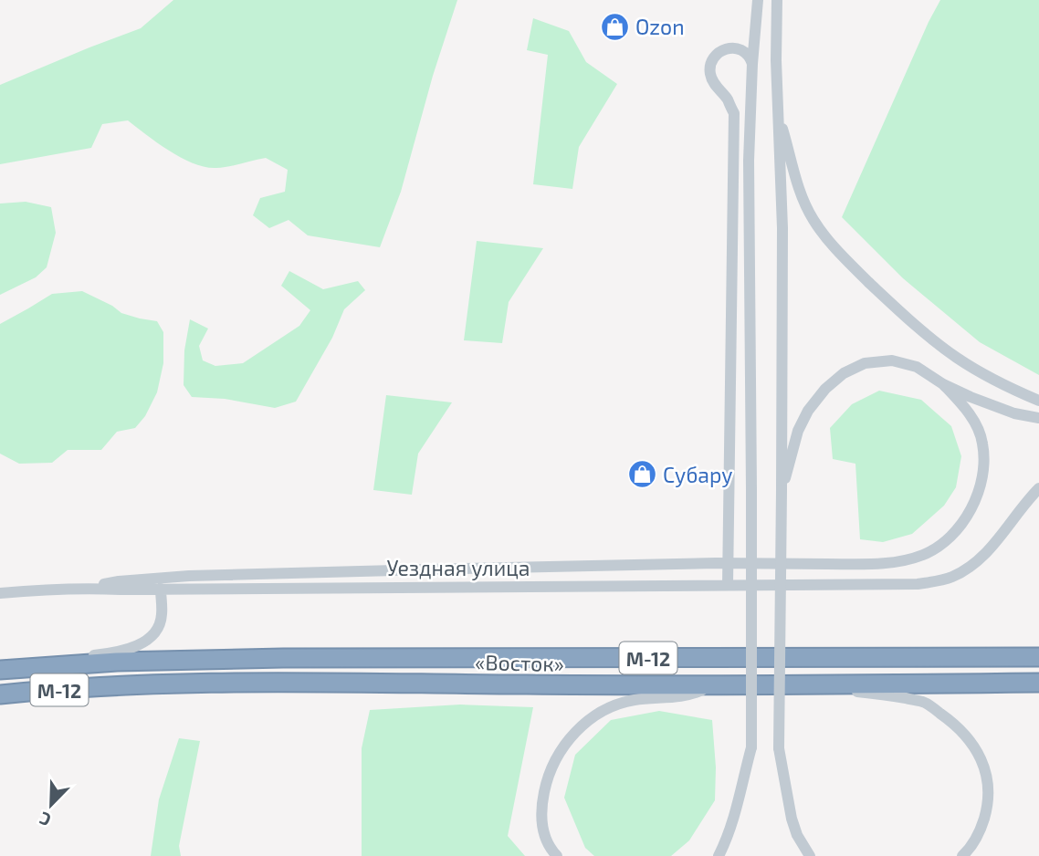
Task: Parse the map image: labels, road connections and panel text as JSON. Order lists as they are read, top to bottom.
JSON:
{
  "streets": {
    "highway": ["М-12", "«Восток»"],
    "street": ["Уездная улица"]
  },
  "places": {
    "shop": ["Ozon", "Субару"]
  },
  "north": "bottom left"
}
